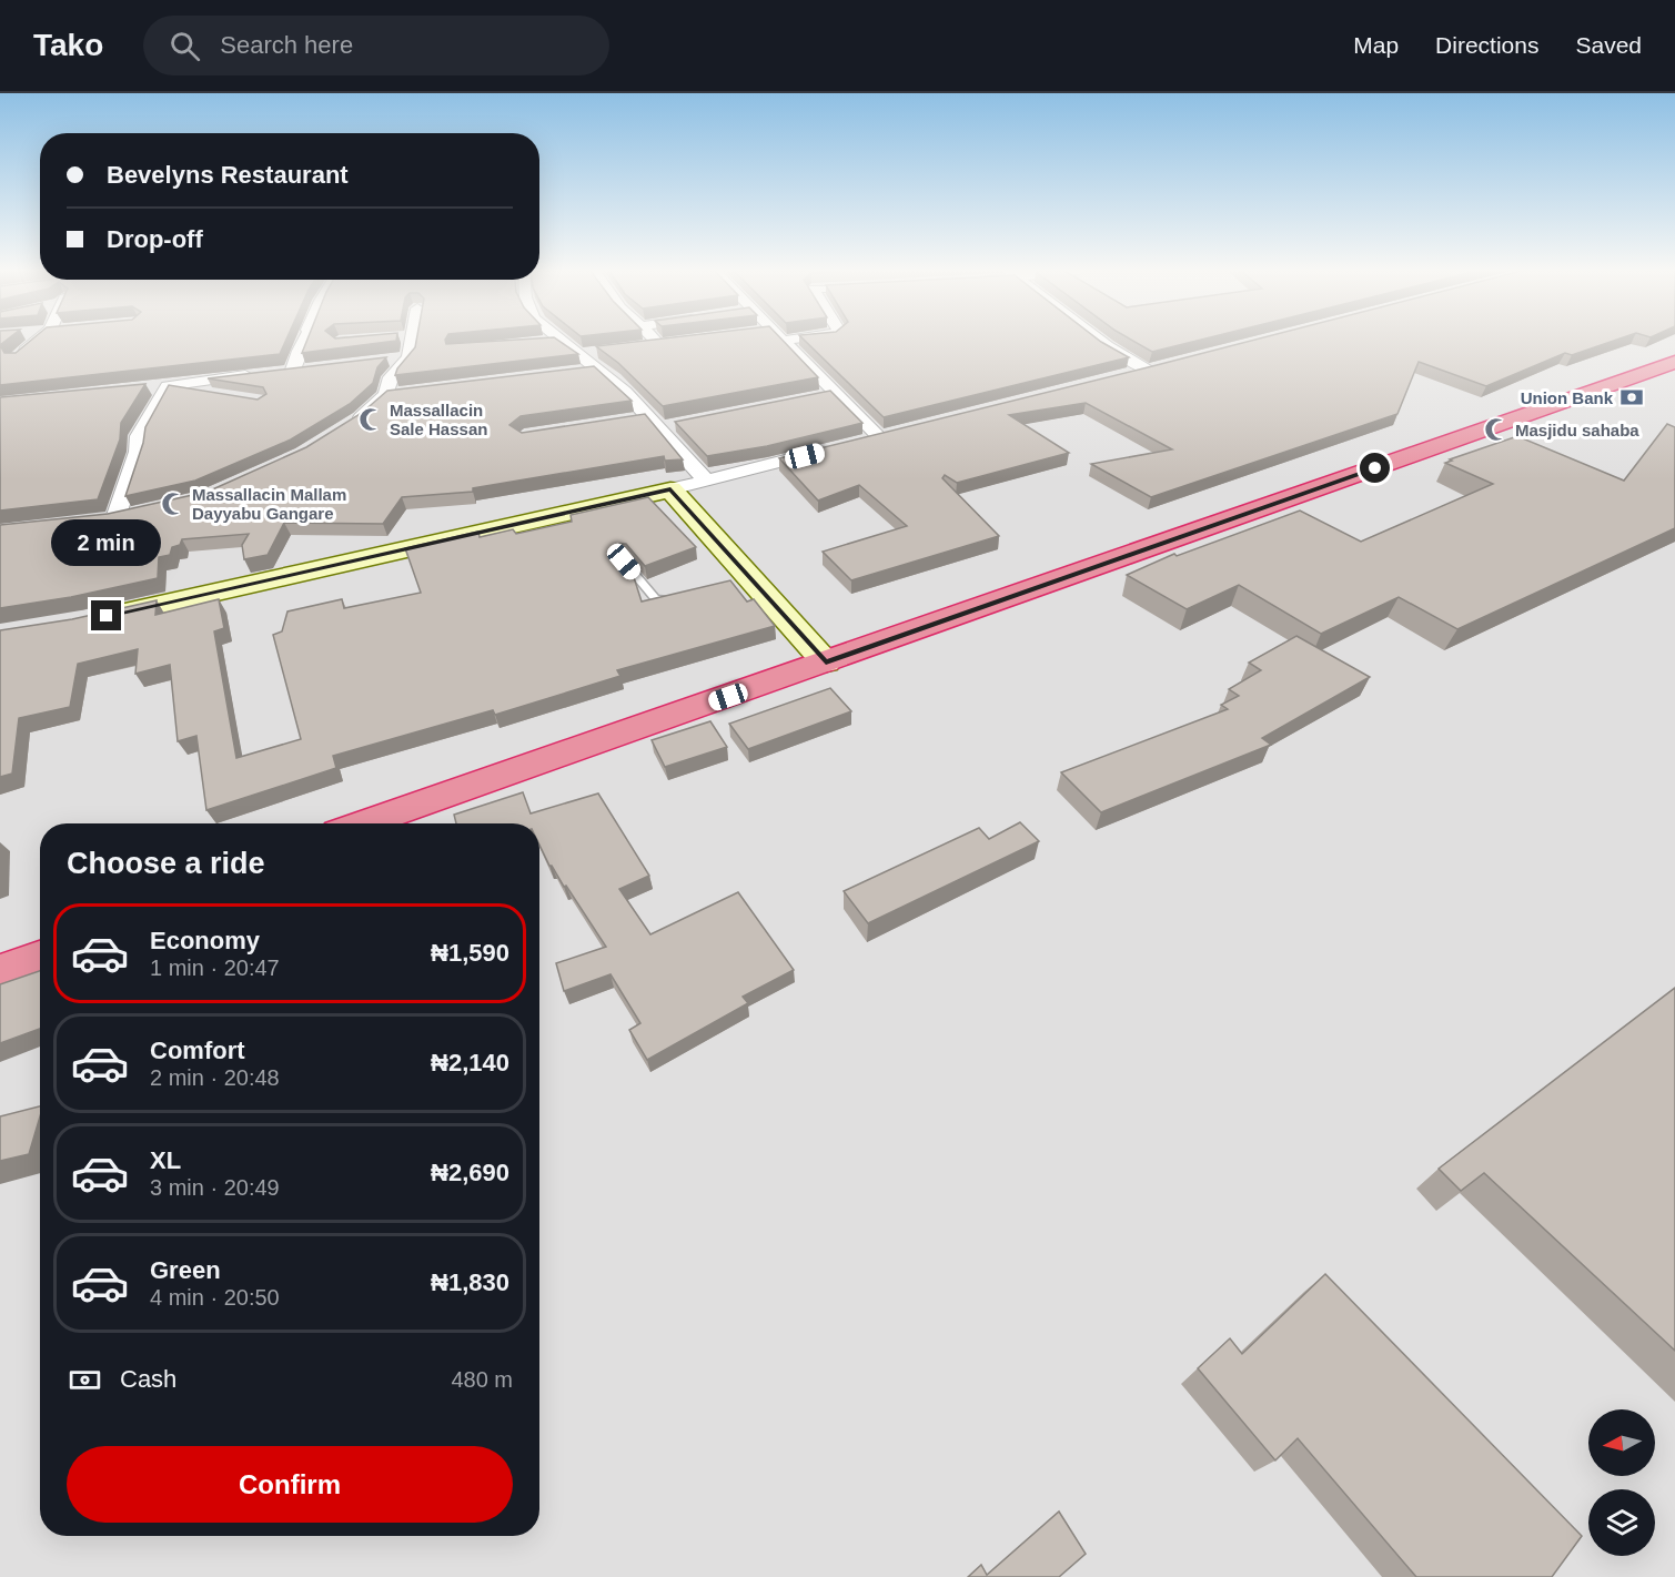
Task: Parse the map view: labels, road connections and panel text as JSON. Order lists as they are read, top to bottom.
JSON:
{
  "places": {
    "bank": ["Union Bank"],
    "mosque": ["Massallacin Sale Hassan", "Masjidu sahaba", "Massallacin Mallam Dayyabu Gangare"]
  },
  "north": "left",
  "page": {
    "header": "Tako",
    "search": "Search here",
    "nav": ["Map", "Directions", "Saved"],
    "banner": ["Bevelyns Restaurant", "Drop-off"],
    "bubble": "2 min",
    "heading": "Choose a ride",
    "list": [
      {
        "name": "Economy",
        "note": "1 min · 20:47",
        "value": "₦1,590"
      },
      {
        "name": "Comfort",
        "note": "2 min · 20:48",
        "value": "₦2,140"
      },
      {
        "name": "XL",
        "note": "3 min · 20:49",
        "value": "₦2,690"
      },
      {
        "name": "Green",
        "note": "4 min · 20:50",
        "value": "₦1,830"
      }
    ],
    "pay": ["Cash", "480 m"],
    "buttons": "Confirm"
  }
}
